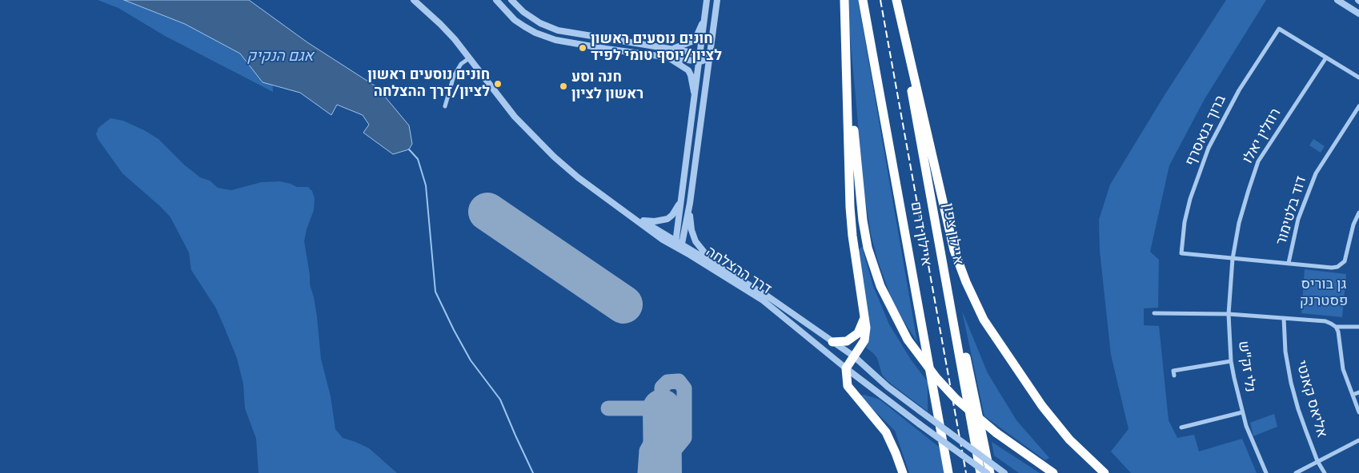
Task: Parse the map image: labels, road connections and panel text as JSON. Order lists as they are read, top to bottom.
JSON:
{
  "streets": {
    "highway": ["איילון דרום", "איילון צפון"],
    "street": [
      "ברוך בנאסרף",
      "רוזלין יאלו",
      "דוד בלטימור",
      "דרך ההצלחה",
      "נלי זק\"ש",
      "אליאס קאנטי"
    ]
  },
  "crossings": [
    ["ברוך בנאסרף", "רוזלין יאלו"],
    ["ברוך בנאסרף", "נלי זק\"ש"],
    ["רוזלין יאלו", "נלי זק\"ש"]
  ],
  "water": ["אגם הנקיק"],
  "parks": ["גן בוריס פסטרנק"],
  "places": ["חונים נוסעים ראשון לציון/יוסף טומי לפיד", "חונים נוסעים ראשון לציון/דרך ההצלחה", "חנה וסע ראשון לציון"]
}
